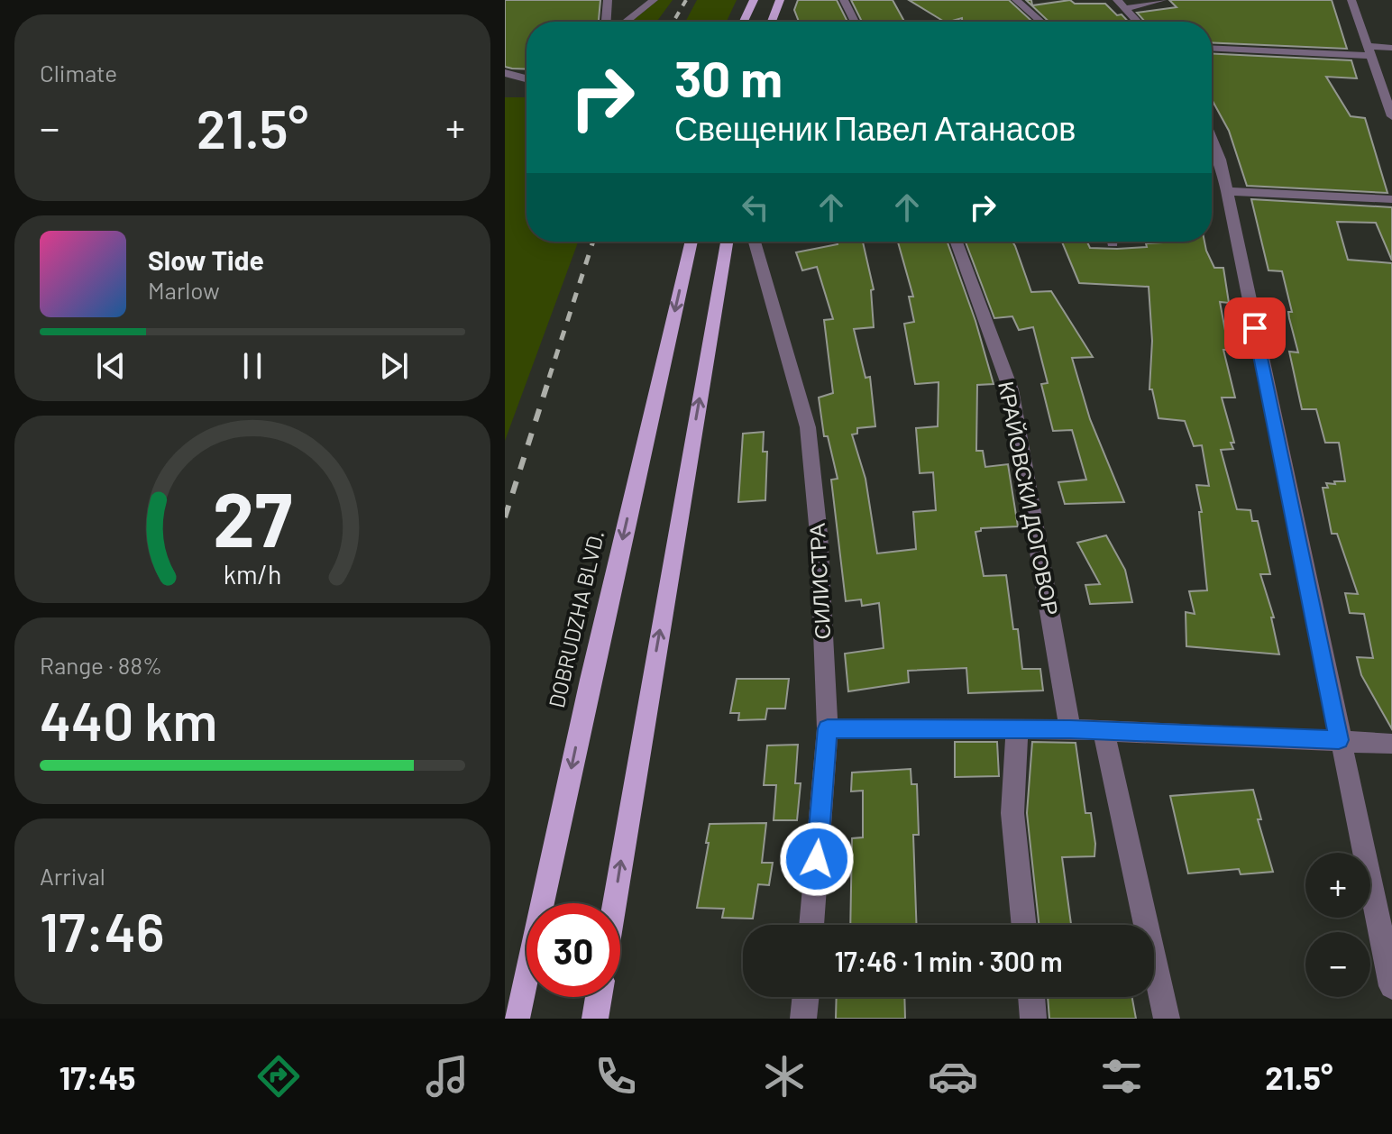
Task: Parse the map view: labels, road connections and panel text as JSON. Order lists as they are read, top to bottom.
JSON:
{
  "streets": {
    "main road": ["DOBRUDZHA BLVD."],
    "street": ["КРАЙОВСКИ ДОГОВОР", "СИЛИСТРА"]
  },
  "page": {
    "tile": [
      "Climate",
      ["Range · 88%", "440 km"],
      ["Arrival", "17:46"]
    ],
    "turn": ["30 m", "Свещеник Павел Атанасов"],
    "heat": ["−", "21.5°", "+"],
    "song": ["Slow Tide", "Marlow"],
    "map_buttons": ["+", "−"],
    "limit": "30",
    "trip": "17:46 · 1 min · 300 m",
    "tabs": ["17:45", "21.5°"],
    "gauge": ["27", "km/h"]
  }
}
